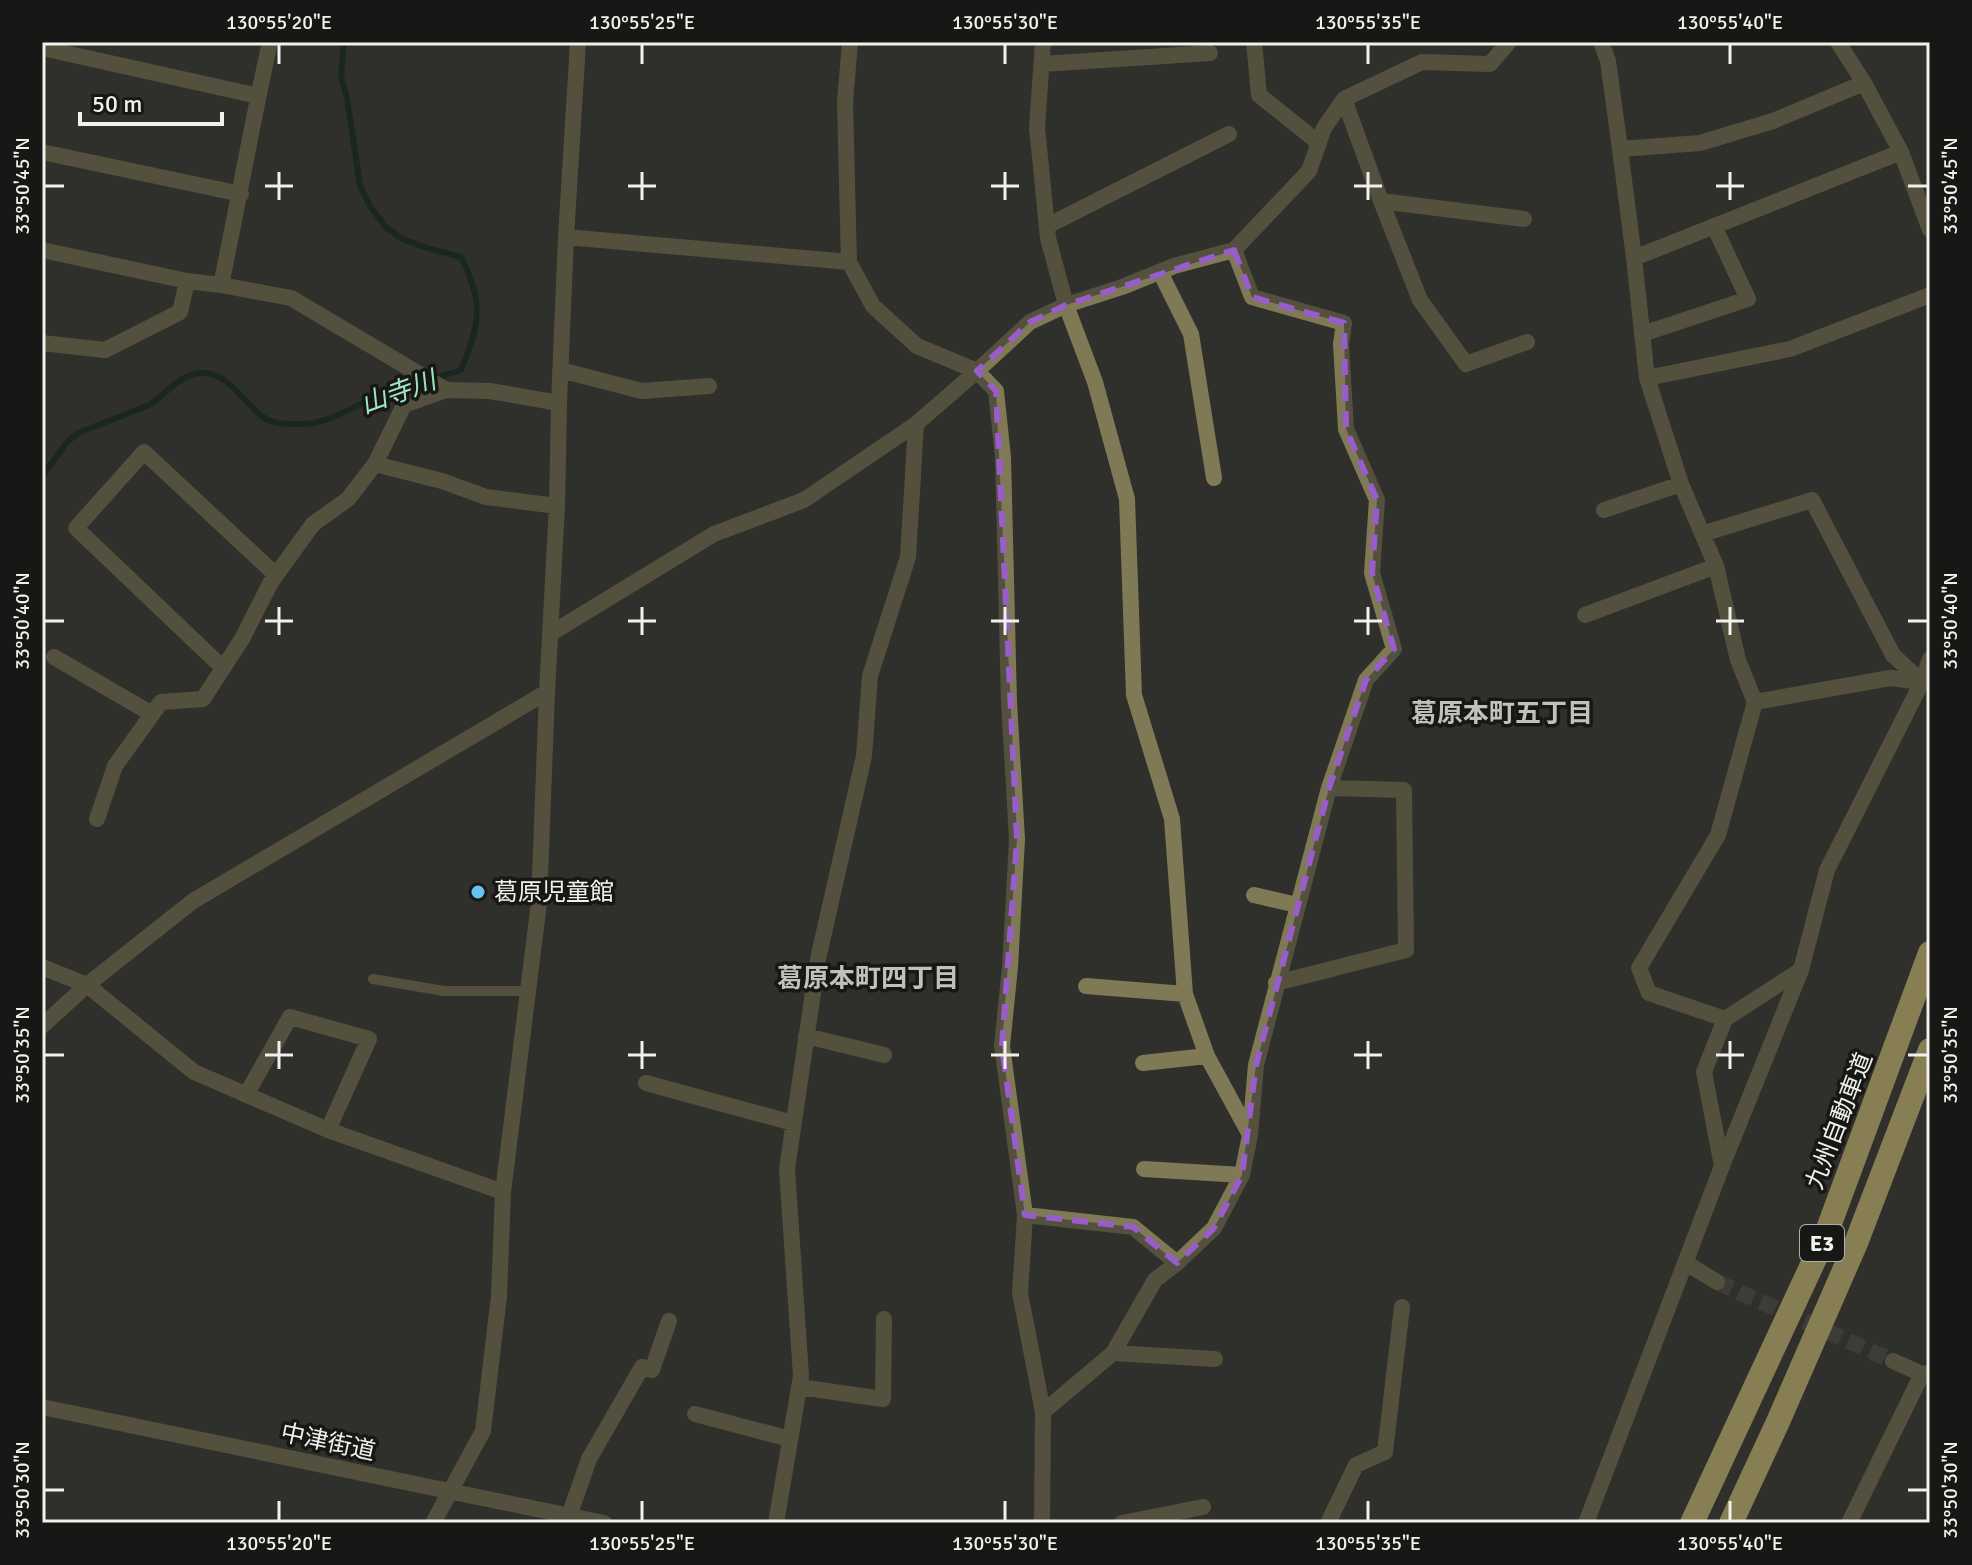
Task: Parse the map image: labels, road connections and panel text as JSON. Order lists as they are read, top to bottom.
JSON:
{
  "streets": {
    "highway": ["九州自動車道", "E3"],
    "street": ["中津街道"]
  },
  "districts": ["葛原本町五丁目", "葛原本町四丁目"],
  "water": ["山寺川"],
  "places": ["葛原児童館"],
  "scale_bar": "50 m",
  "coordinates": [
    "130°55'20\"E",
    "130°55'25\"E",
    "130°55'30\"E",
    "130°55'35\"E",
    "130°55'40\"E",
    "33°50'45\"N",
    "33°50'40\"N",
    "33°50'35\"N",
    "33°50'30\"N"
  ]
}
